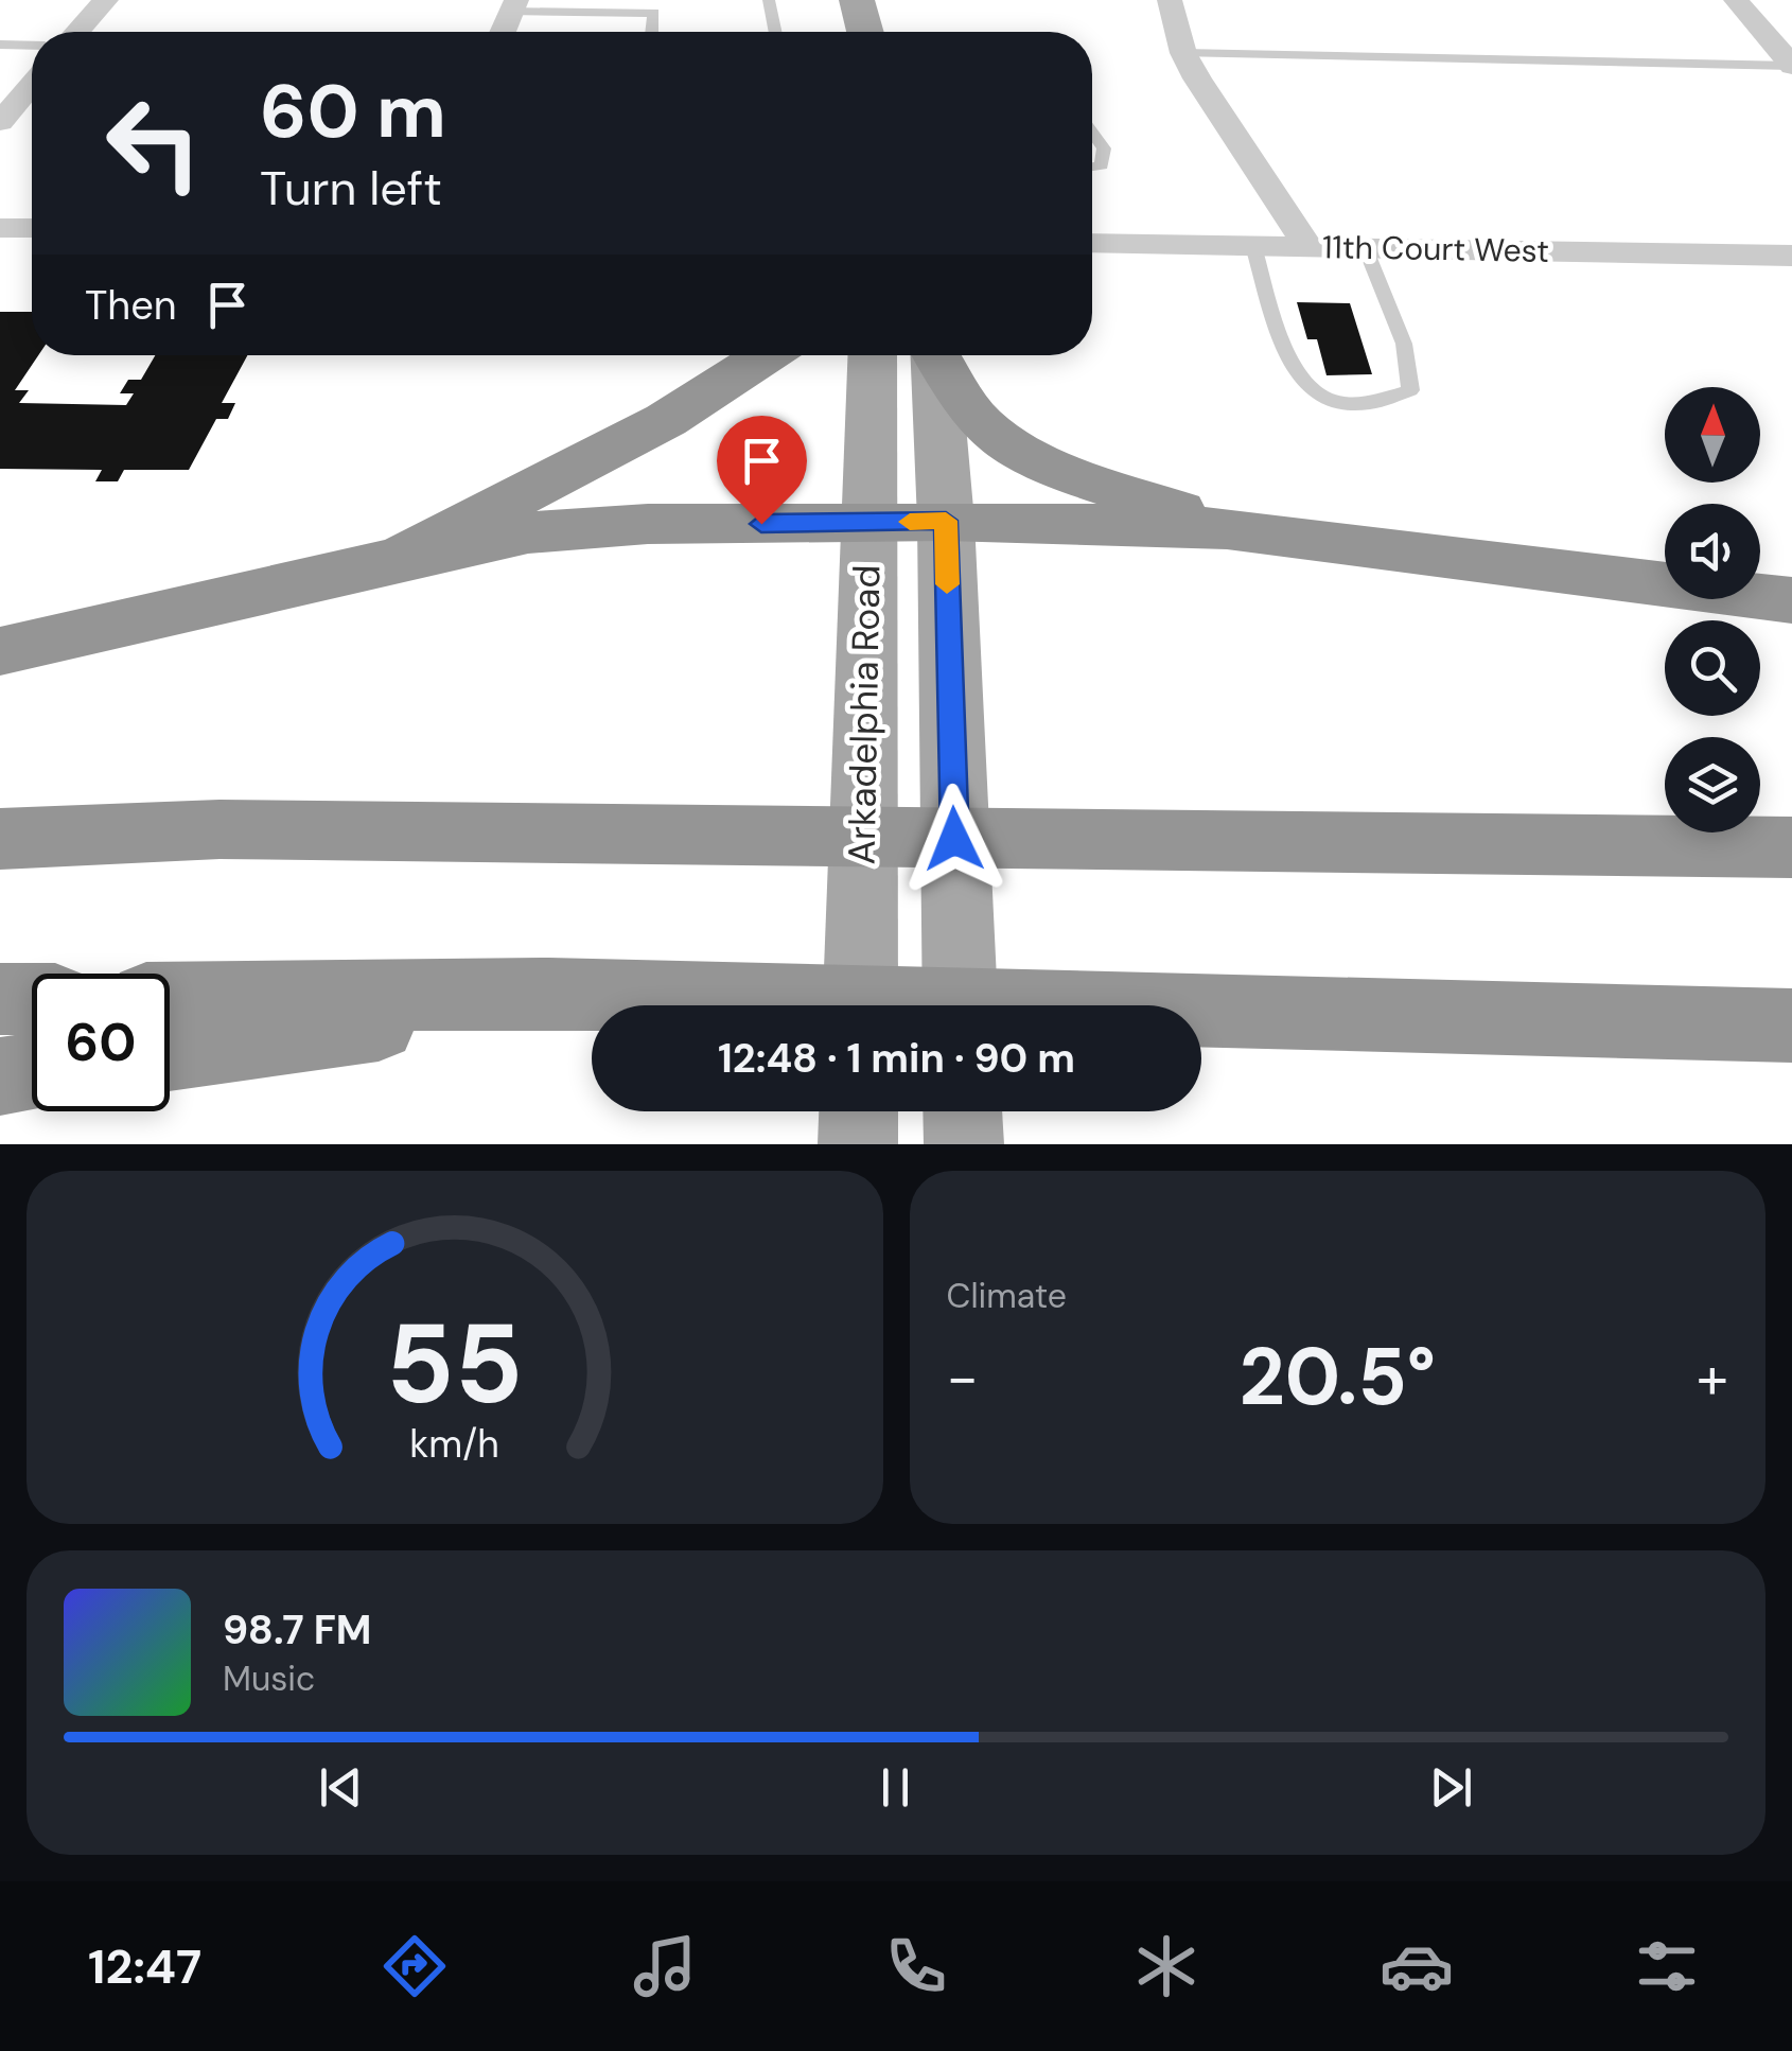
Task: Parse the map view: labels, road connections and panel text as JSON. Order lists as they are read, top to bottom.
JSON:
{
  "streets": {
    "main road": ["Arkadelphia Road"],
    "street": ["11th Court West"]
  },
  "north": "top",
  "page": {
    "turn": ["60 m", "Turn left"],
    "then": "Then",
    "limit": "60",
    "trip": "12:48 · 1 min · 90 m",
    "tile": "Climate",
    "heat": ["−", "20.5°", "+"],
    "song": ["98.7 FM", "Music"],
    "tabs": "12:47",
    "gauge": ["55", "km/h"]
  }
}
